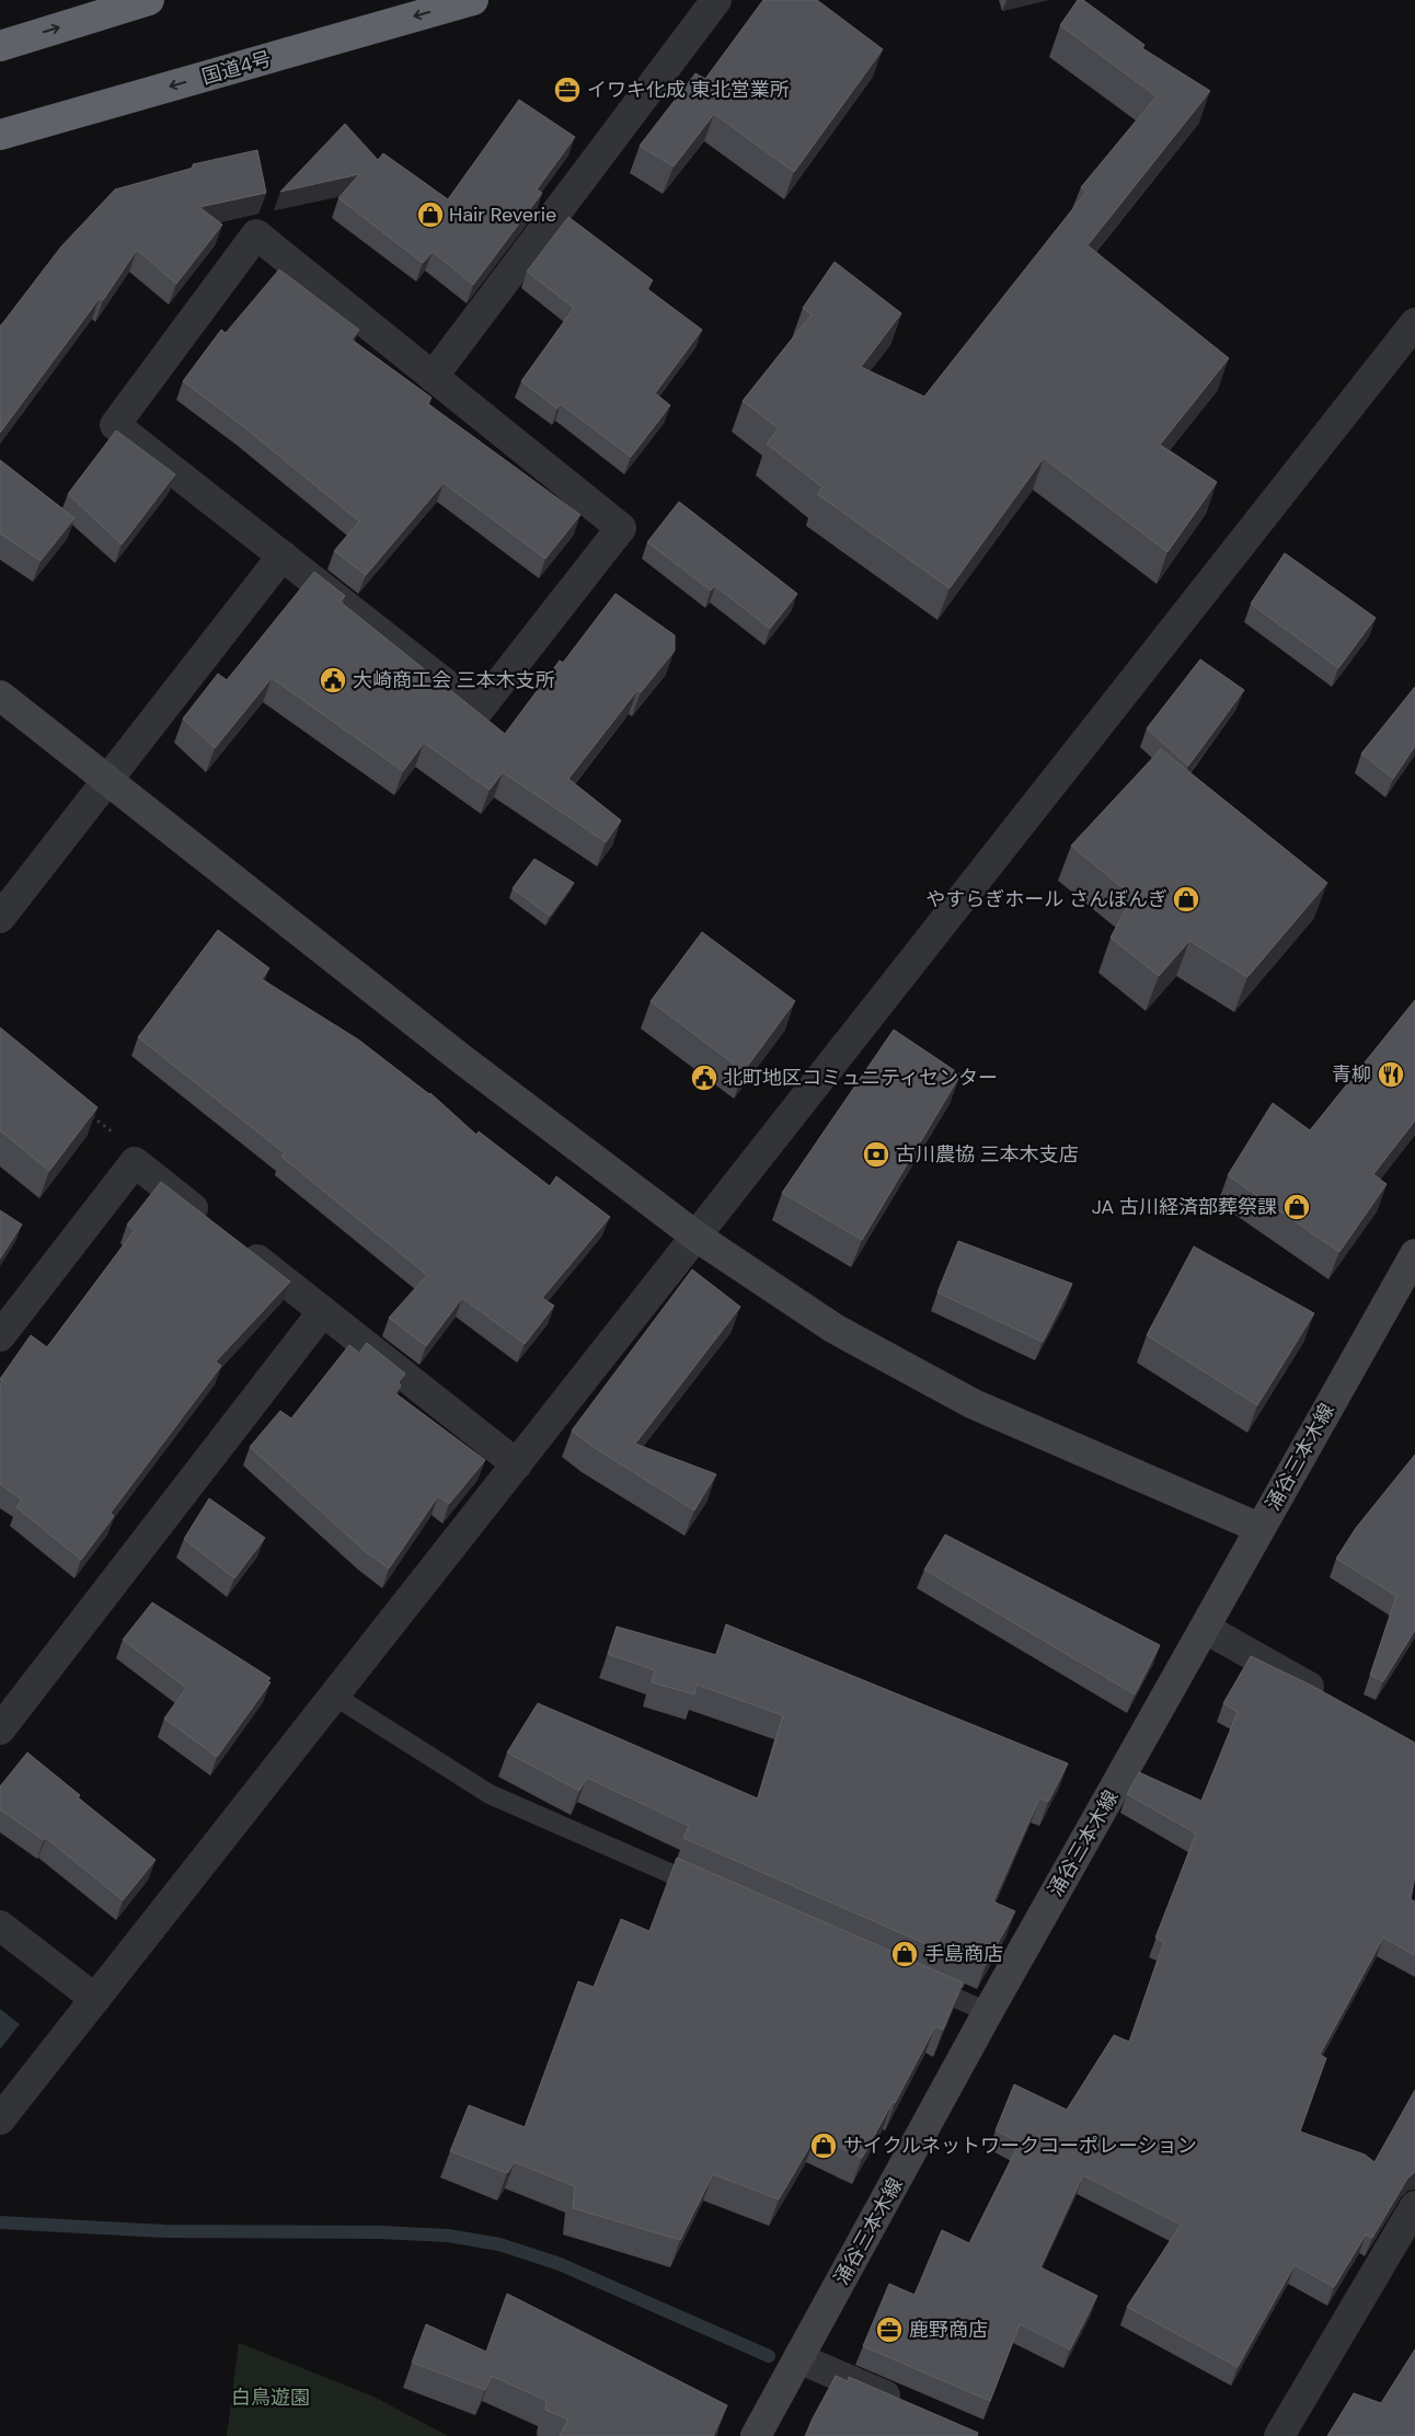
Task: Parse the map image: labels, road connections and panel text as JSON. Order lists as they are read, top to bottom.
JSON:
{
  "streets": {
    "highway": ["国道4号"],
    "street": ["涌谷三本木線"]
  },
  "parks": ["白鳥遊園"],
  "places": {
    "office": ["イワキ化成 東北営業所", "鹿野商店"],
    "shop": [
      "Hair Reverie",
      "やすらぎホール さんぼんぎ",
      "JA 古川経済部葬祭課",
      "手島商店",
      "サイクルネットワークコーポレーション"
    ],
    "public building": ["大崎商工会 三本木支所", "北町地区コミュニティセンター"],
    "restaurant": ["青柳"],
    "bank": ["古川農協 三本木支店"]
  }
}
